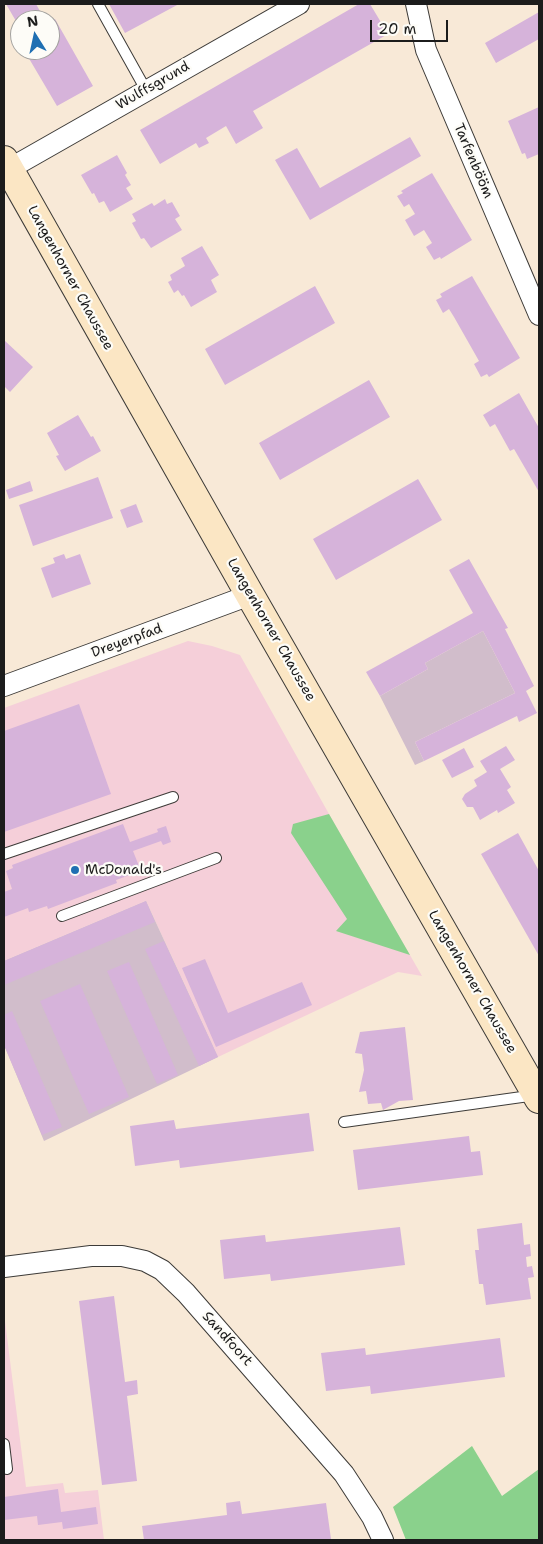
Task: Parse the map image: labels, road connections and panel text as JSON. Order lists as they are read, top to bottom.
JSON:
{
  "streets": {
    "main road": ["Langenhorner Chaussee"],
    "street": [
      "Wulffsgrund",
      "Tarfenbööm",
      "Dreyerpfad",
      "Sandfoort"
    ]
  },
  "crossings": [
    ["Wulffsgrund", "Langenhorner Chaussee"],
    ["Langenhorner Chaussee", "Dreyerpfad"]
  ],
  "places": ["McDonald's"],
  "scale_bar": "20 m",
  "north": "top"
}
